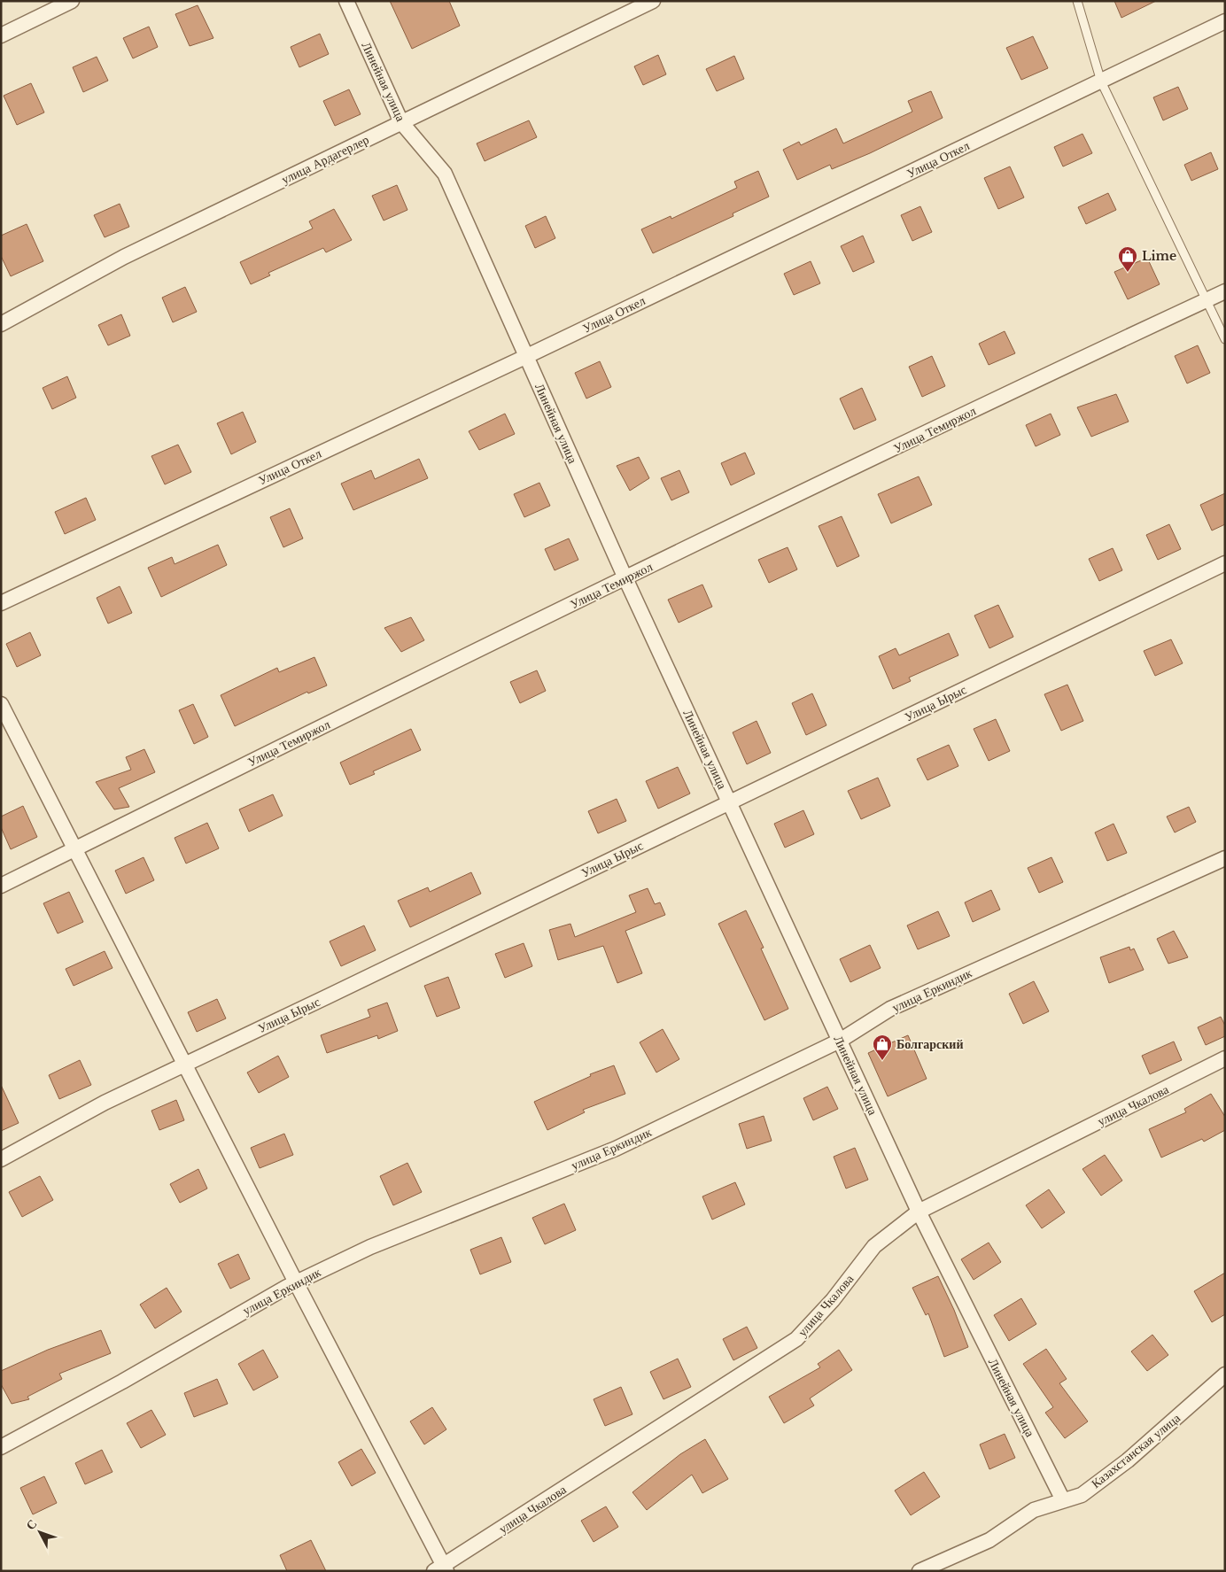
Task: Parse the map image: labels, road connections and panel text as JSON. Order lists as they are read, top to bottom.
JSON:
{
  "streets": {
    "street": [
      "Линейная улица",
      "улица Ардагерлер",
      "Улица Откел",
      "Улица Темиржол",
      "Улица Ырыс",
      "улица Еркиндик",
      "улица Чкалова",
      "Казахстанская улица"
    ]
  },
  "crossings": [
    ["Линейная улица", "улица Ардагерлер"],
    ["Линейная улица", "Улица Откел"],
    ["Линейная улица", "Улица Темиржол"],
    ["Линейная улица", "Улица Ырыс"],
    ["Линейная улица", "улица Еркиндик"],
    ["Линейная улица", "улица Чкалова"],
    ["Линейная улица", "Казахстанская улица"]
  ],
  "places": {
    "shop": ["Lime", "Болгарский"]
  },
  "north": "top left"
}
